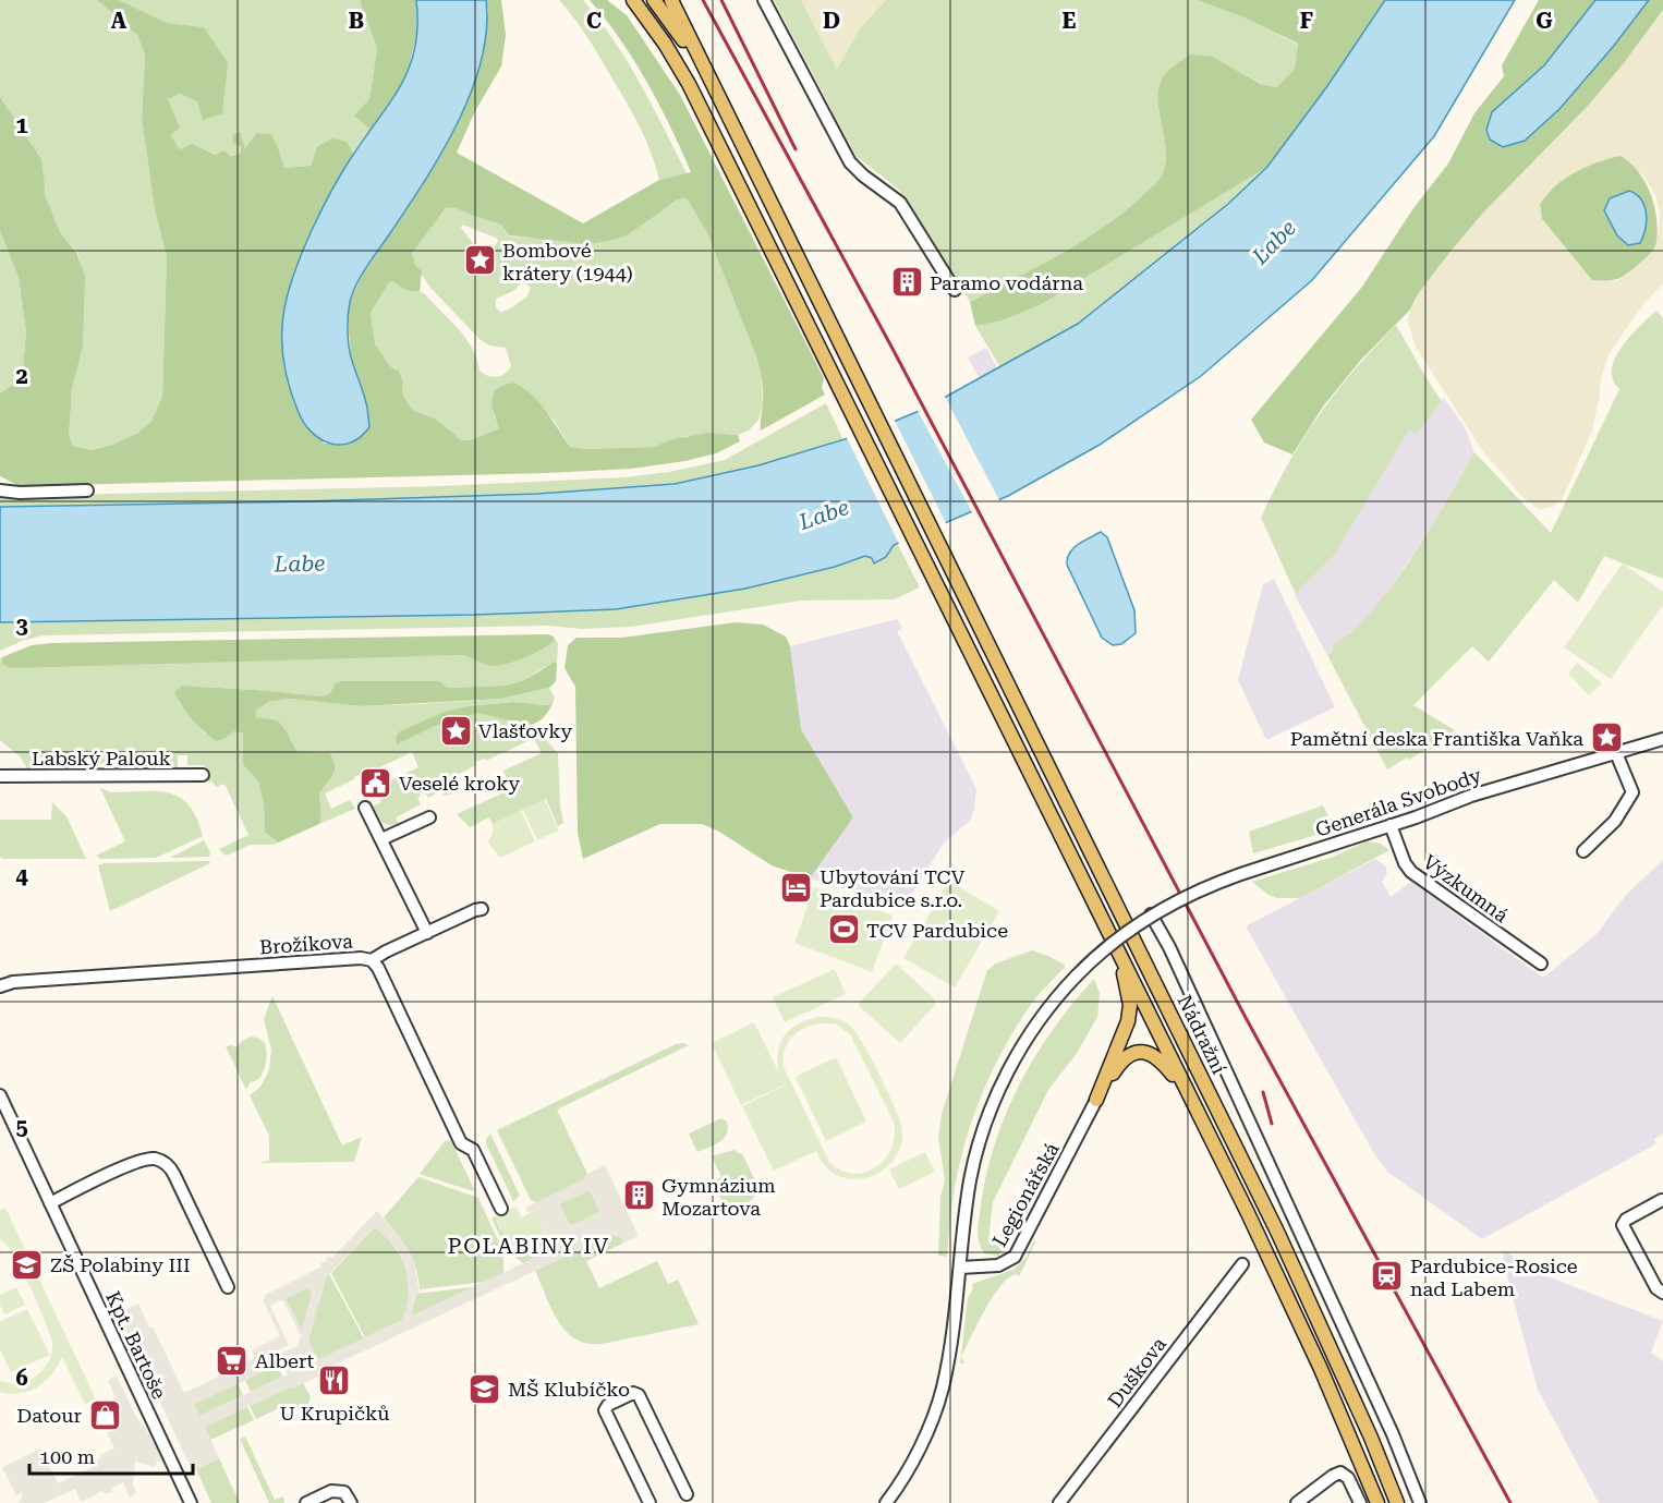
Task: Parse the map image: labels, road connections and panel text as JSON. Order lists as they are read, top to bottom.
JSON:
{
  "streets": {
    "main road": ["Nádražní"],
    "street": [
      "Labský Palouk",
      "Generála Svobody",
      "Výzkumná",
      "Brožíkova",
      "Legionářská",
      "Kpt. Bartoše",
      "Duškova"
    ]
  },
  "crossings": [
    ["Generála Svobody", "Výzkumná"],
    ["Generála Svobody", "Legionářská"]
  ],
  "districts": ["POLABINY IV"],
  "water": ["Labe"],
  "places": {
    "place": ["Bombové krátery (1944)", "Vlašťovky", "Pamětní deska Františka Vaňka"],
    "building": ["Paramo vodárna", "Gymnázium Mozartova"],
    "public building": ["Veselé kroky"],
    "hotel": ["Ubytování TCV Pardubice s.r.o."],
    "sports": ["TCV Pardubice"],
    "school or university": ["ZŠ Polabiny III", "MŠ Klubíčko"],
    "station": ["Pardubice-Rosice nad Labem"],
    "supermarket": ["Albert"],
    "restaurant": ["U Krupičků"],
    "shop": ["Datour"]
  },
  "scale_bar": "100 m",
  "grid": {
    "columns": [
      "A",
      "B",
      "C",
      "D",
      "E",
      "F",
      "G"
    ],
    "rows": [
      "1",
      "2",
      "3",
      "4",
      "5",
      "6"
    ]
  }
}
